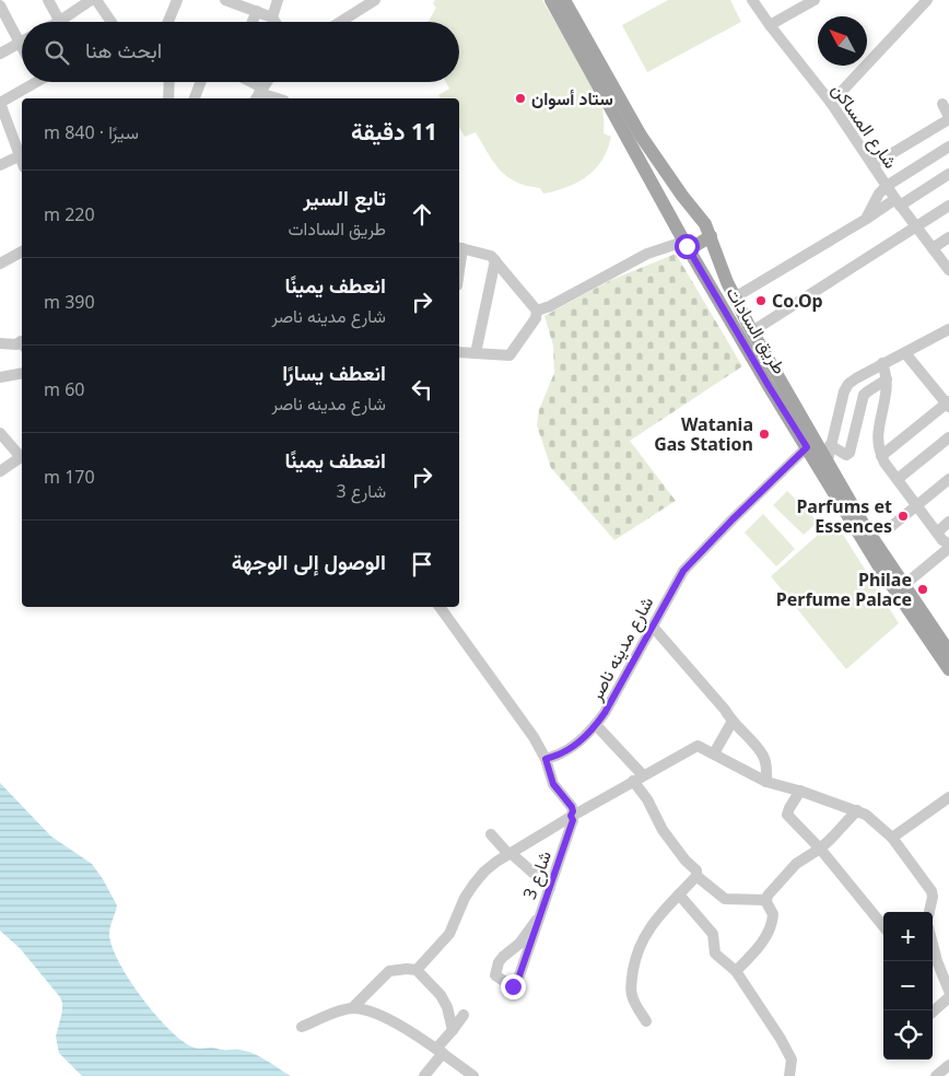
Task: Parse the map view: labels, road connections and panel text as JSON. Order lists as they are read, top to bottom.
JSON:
{
  "streets": {
    "main road": ["طريق السادات"],
    "street": ["شارع المساكن", "شارع مدينه ناصر", "شارع 3"]
  },
  "crossings": [
    ["طريق السادات", "شارع مدينه ناصر"]
  ],
  "places": [
    "ستاد أسوان",
    "Co.Op",
    "Watania Gas Station",
    "Parfums et Essences",
    "Philae Perfume Palace"
  ],
  "north": "top left",
  "page": {
    "search": "ابحث هنا",
    "heading": ["11 دقيقة", "سيرًا · 840 m"],
    "list": [
      ["تابع السير", "طريق السادات", "220 m"],
      ["انعطف يمينًا", "شارع مدينه ناصر", "390 m"],
      ["انعطف يسارًا", "شارع مدينه ناصر", "60 m"],
      ["انعطف يمينًا", "شارع 3", "170 m"],
      "الوصول إلى الوجهة"
    ],
    "map_buttons": ["+", "−"]
  }
}
